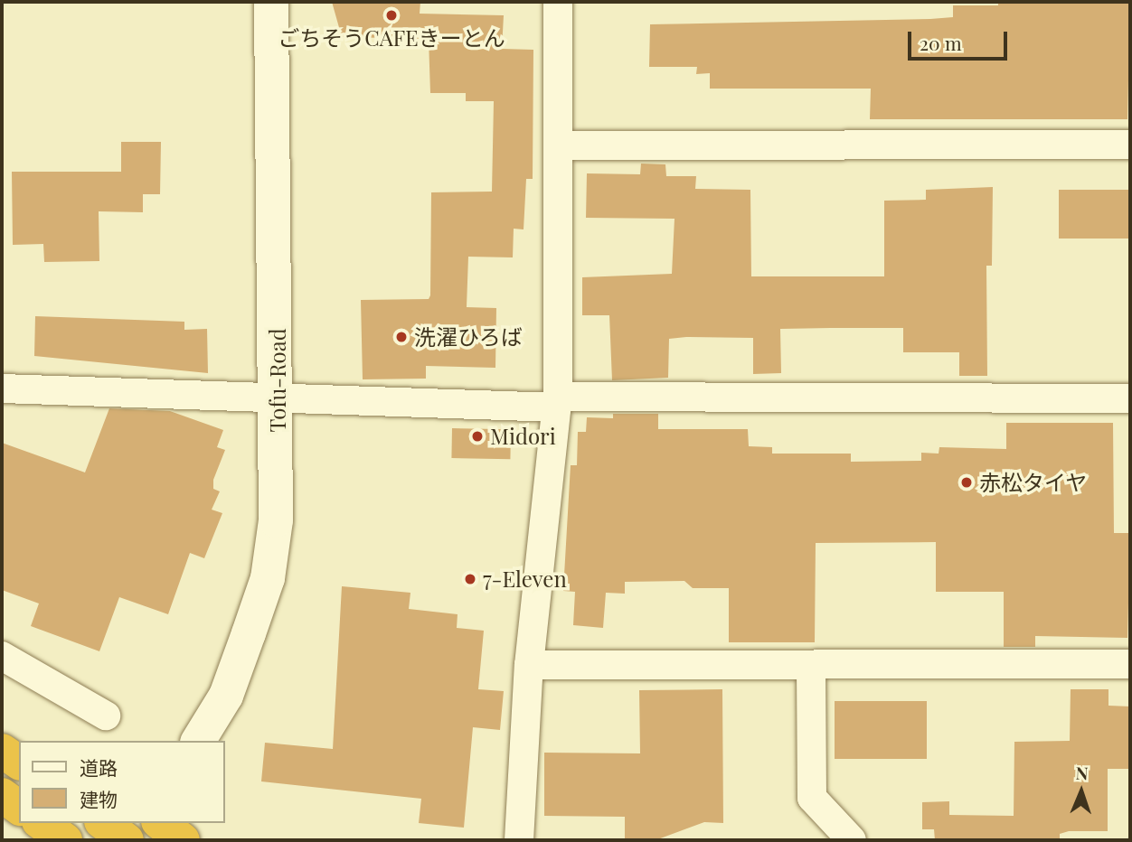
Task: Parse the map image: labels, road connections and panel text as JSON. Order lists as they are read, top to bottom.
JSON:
{
  "streets": {
    "street": ["Tofu-Road"]
  },
  "places": [
    "ごちそうCAFEきーとん",
    "洗濯ひろば",
    "Midori",
    "赤松タイヤ",
    "7-Eleven"
  ],
  "legend": ["道路", "建物"],
  "scale_bar": "20 m",
  "north": "top"
}
